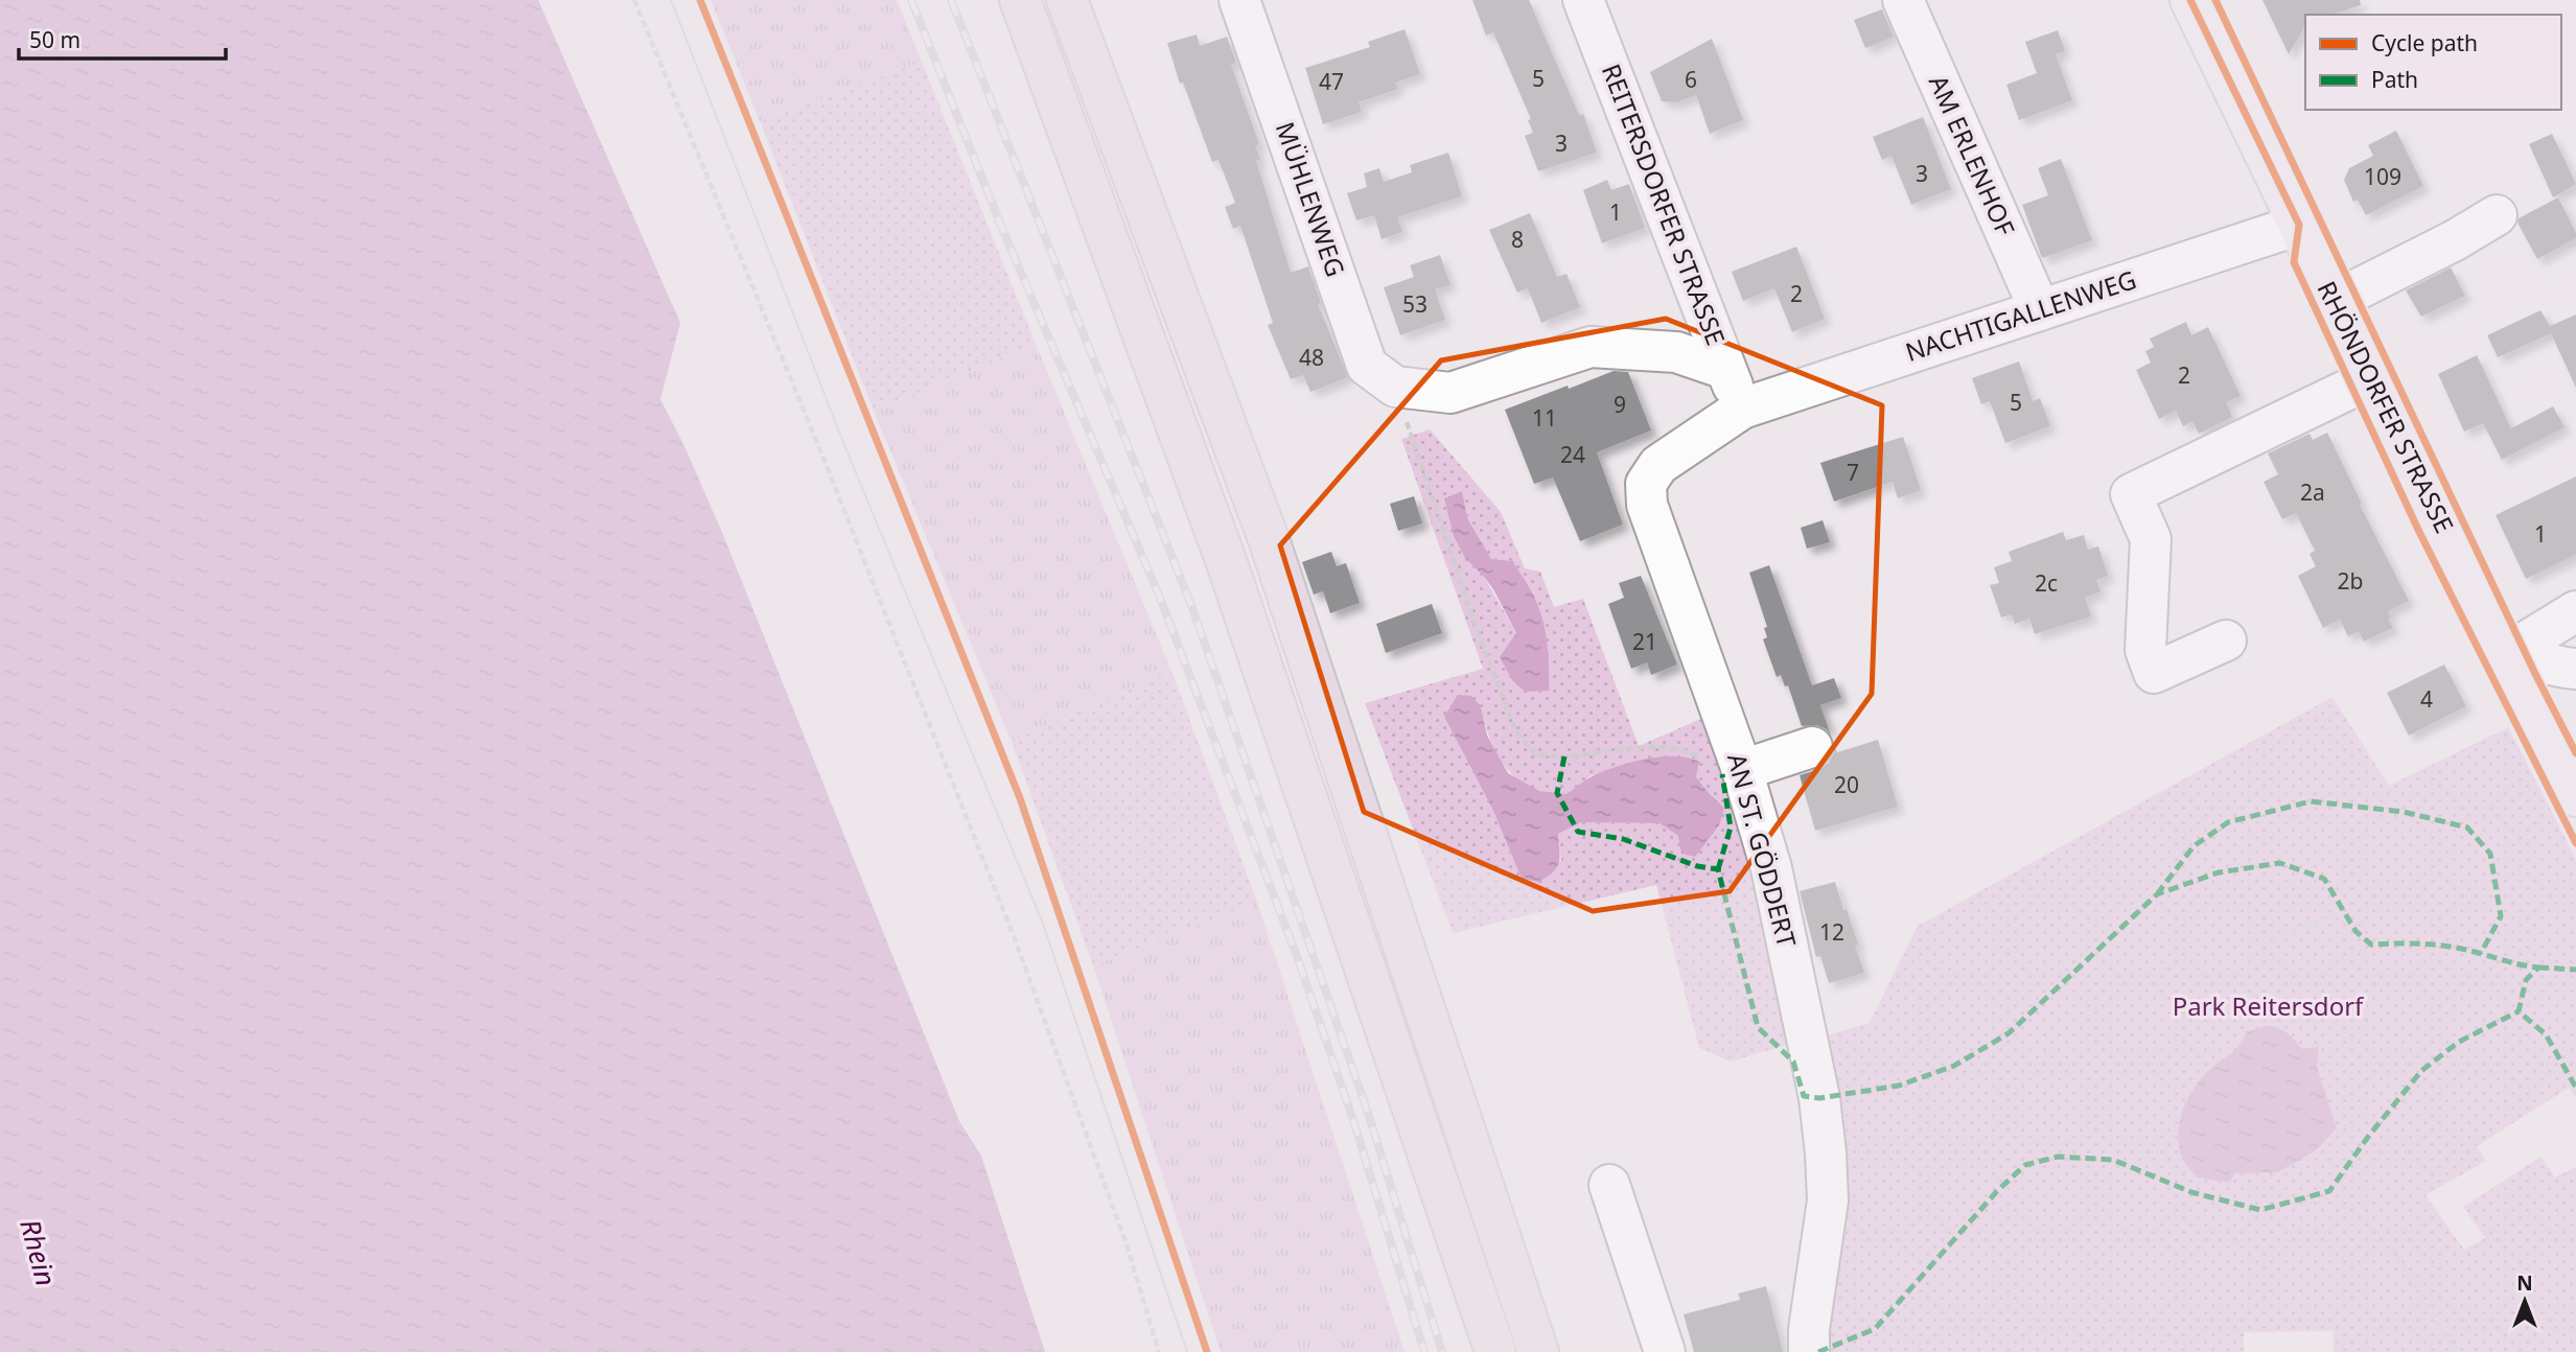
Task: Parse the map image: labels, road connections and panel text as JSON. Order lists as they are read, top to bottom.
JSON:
{
  "streets": {
    "main road": ["RHÖNDORFER STRASSE"],
    "street": [
      "AM ERLENHOF",
      "MÜHLENWEG",
      "REITERSDORFER STRASSE",
      "NACHTIGALLENWEG",
      "AN ST. GÖDDERT"
    ]
  },
  "crossings": [
    ["AM ERLENHOF", "NACHTIGALLENWEG"],
    ["REITERSDORFER STRASSE", "NACHTIGALLENWEG"],
    ["REITERSDORFER STRASSE", "AN ST. GÖDDERT"],
    ["NACHTIGALLENWEG", "RHÖNDORFER STRASSE"],
    ["NACHTIGALLENWEG", "AN ST. GÖDDERT"]
  ],
  "water": ["Rhein"],
  "parks": ["Park Reitersdorf"],
  "house_numbers": [
    "5",
    "6",
    "47",
    "3",
    "3",
    "109",
    "1",
    "8",
    "2",
    "53",
    "48",
    "2",
    "5",
    "9",
    "11",
    "24",
    "7",
    "2a",
    "1",
    "2b",
    "2c",
    "21",
    "4",
    "20",
    "12"
  ],
  "legend": ["Cycle path", "Path"],
  "scale_bar": "50 m",
  "north": "top"
}
